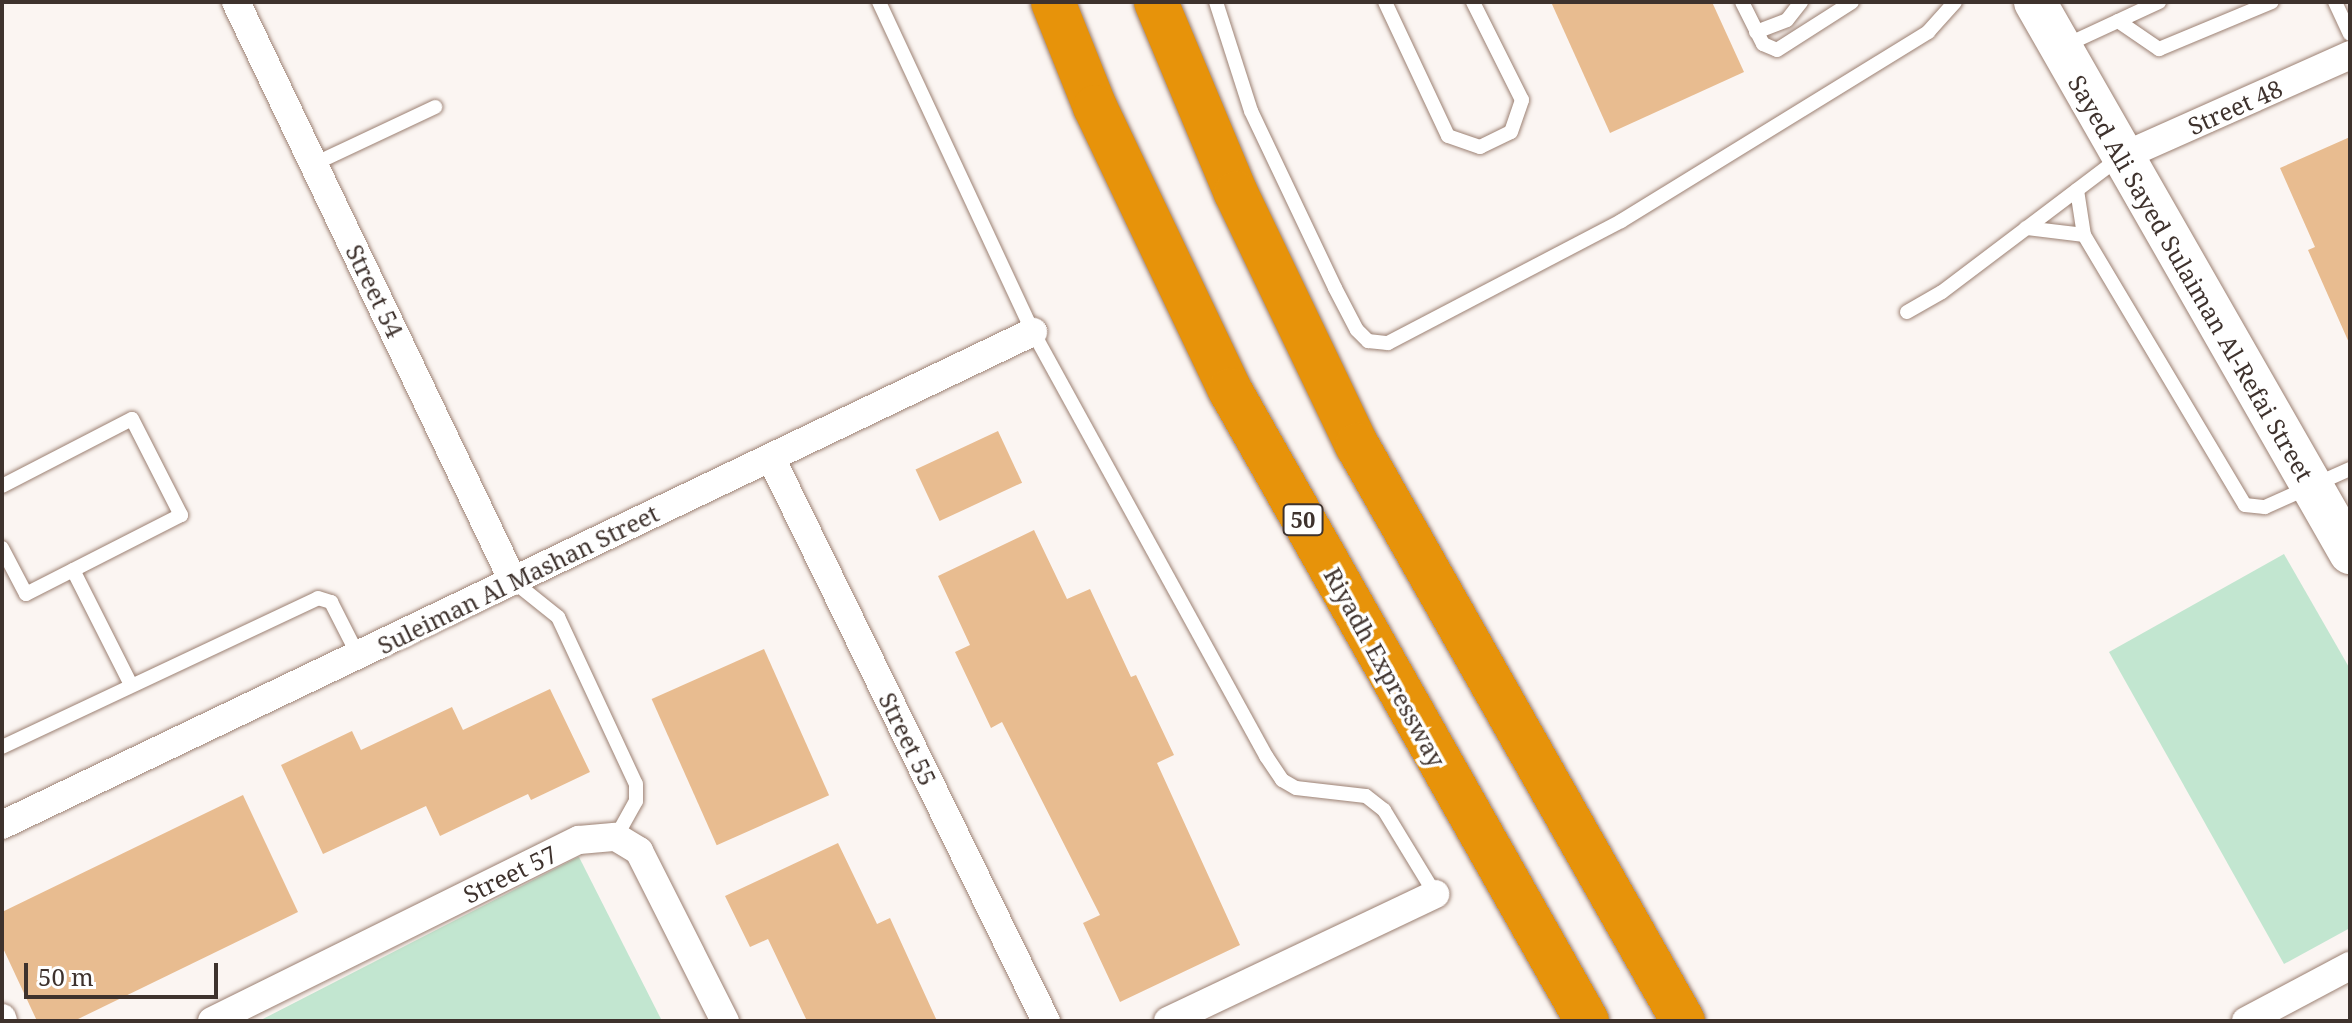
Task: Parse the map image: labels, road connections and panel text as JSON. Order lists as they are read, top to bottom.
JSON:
{
  "streets": {
    "highway": ["50", "Riyadh Expressway"],
    "street": [
      "Street 48",
      "Sayed Ali Sayed Sulaiman Al-Refai Street",
      "Street 54",
      "Suleiman Al Mashan Street",
      "Street 55",
      "Street 57"
    ]
  },
  "crossings": [
    ["Street 48", "Sayed Ali Sayed Sulaiman Al-Refai Street"],
    ["Street 54", "Suleiman Al Mashan Street"],
    ["Suleiman Al Mashan Street", "Street 55"]
  ],
  "scale_bar": "50 m"
}
